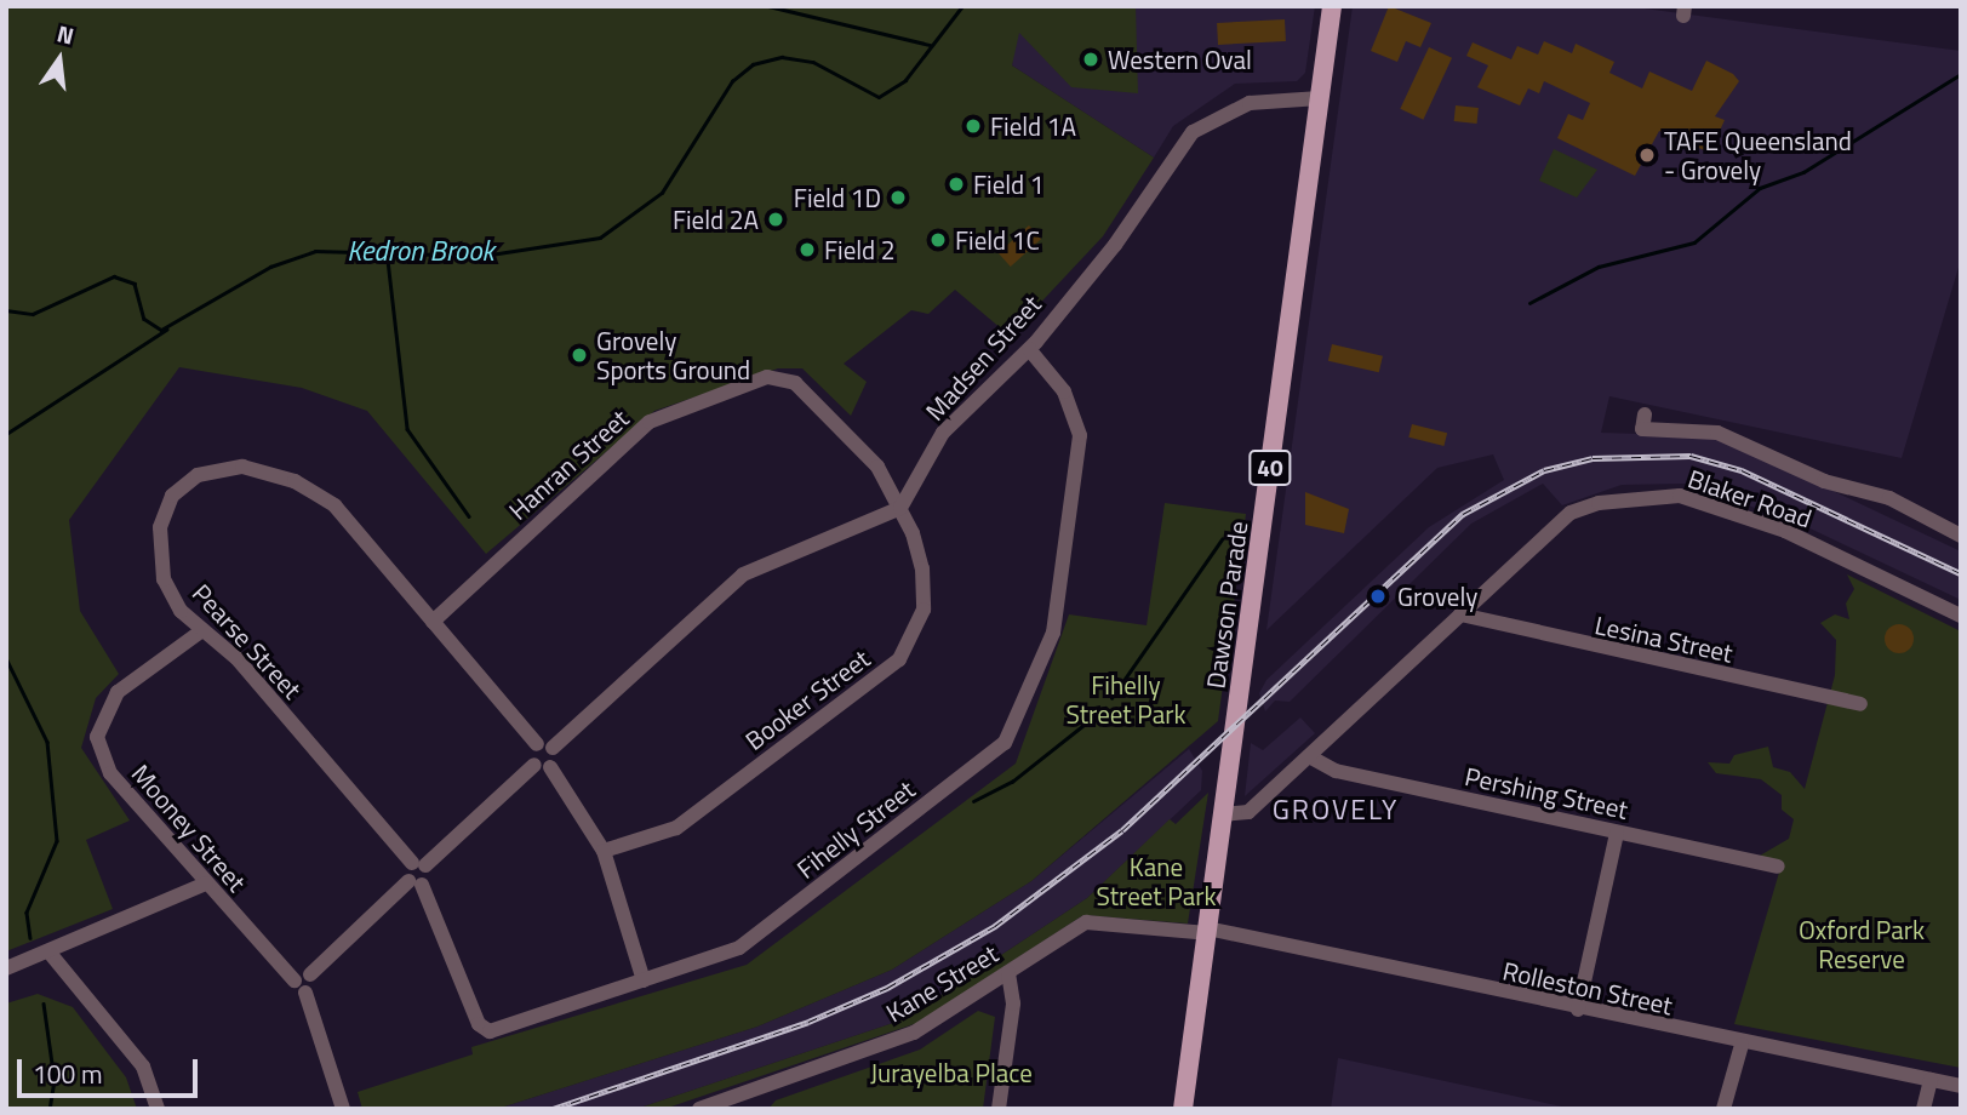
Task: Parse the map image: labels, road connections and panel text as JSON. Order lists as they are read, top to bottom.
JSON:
{
  "streets": {
    "main road": ["40", "Dawson Parade"],
    "street": [
      "Madsen Street",
      "Hanran Street",
      "Blaker Road",
      "Lesina Street",
      "Pearse Street",
      "Booker Street",
      "Pershing Street",
      "Mooney Street",
      "Fihelly Street",
      "Kane Street",
      "Rolleston Street"
    ]
  },
  "crossings": [
    ["Madsen Street", "Hanran Street"],
    ["Madsen Street", "Dawson Parade"],
    ["Madsen Street", "Booker Street"],
    ["Madsen Street", "Fihelly Street"],
    ["Hanran Street", "Pearse Street"],
    ["Hanran Street", "Booker Street"],
    ["Blaker Road", "Dawson Parade"],
    ["Blaker Road", "Lesina Street"],
    ["Blaker Road", "Pershing Street"],
    ["Dawson Parade", "Kane Street"],
    ["Dawson Parade", "Rolleston Street"],
    ["Pearse Street", "Mooney Street"],
    ["Kane Street", "Rolleston Street"]
  ],
  "districts": ["GROVELY"],
  "water": ["Kedron Brook"],
  "parks": [
    "Fihelly Street Park",
    "Kane Street Park",
    "Oxford Park Reserve",
    "Jurayelba Place"
  ],
  "places": [
    "Western Oval",
    "Field 1A",
    "TAFE Queensland - Grovely",
    "Field 1",
    "Field 1D",
    "Field 2A",
    "Field 1C",
    "Field 2",
    "Grovely Sports Ground",
    "Grovely"
  ],
  "scale_bar": "100 m",
  "north": "top"
}
